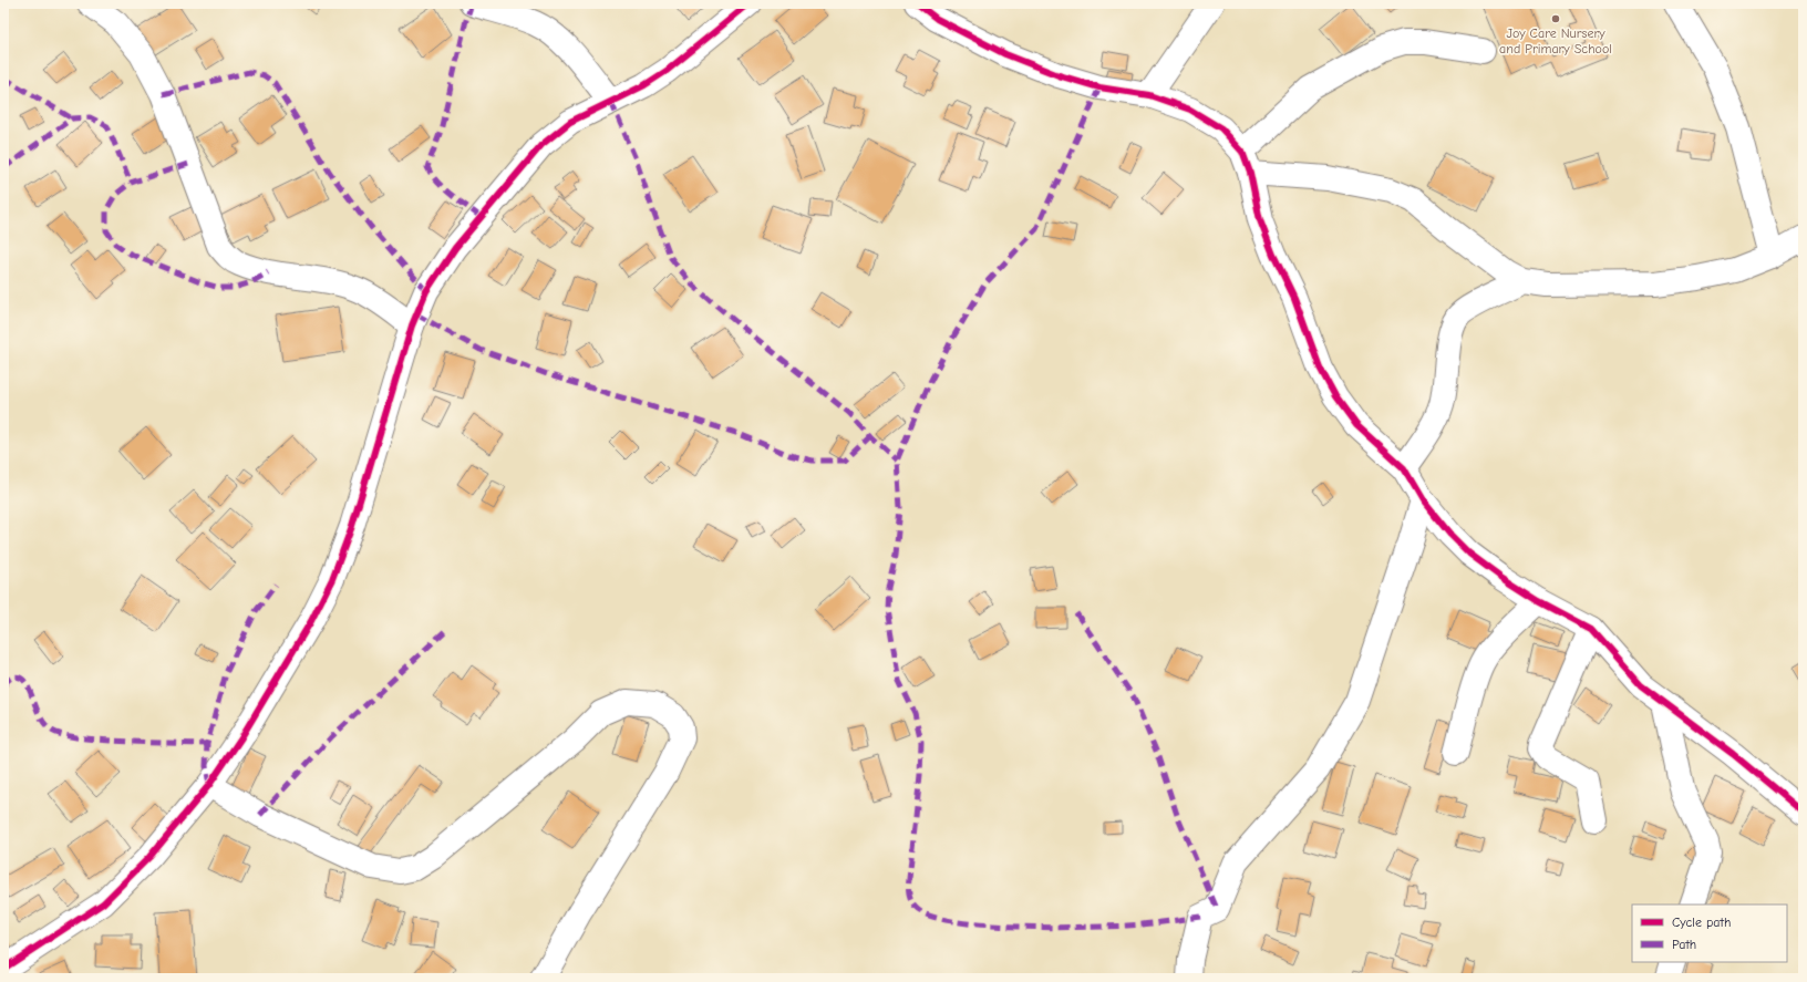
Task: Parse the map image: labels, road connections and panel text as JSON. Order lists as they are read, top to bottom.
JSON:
{
  "places": ["Joy Care Nursery and Primary School"],
  "legend": ["Cycle path", "Path"]
}
